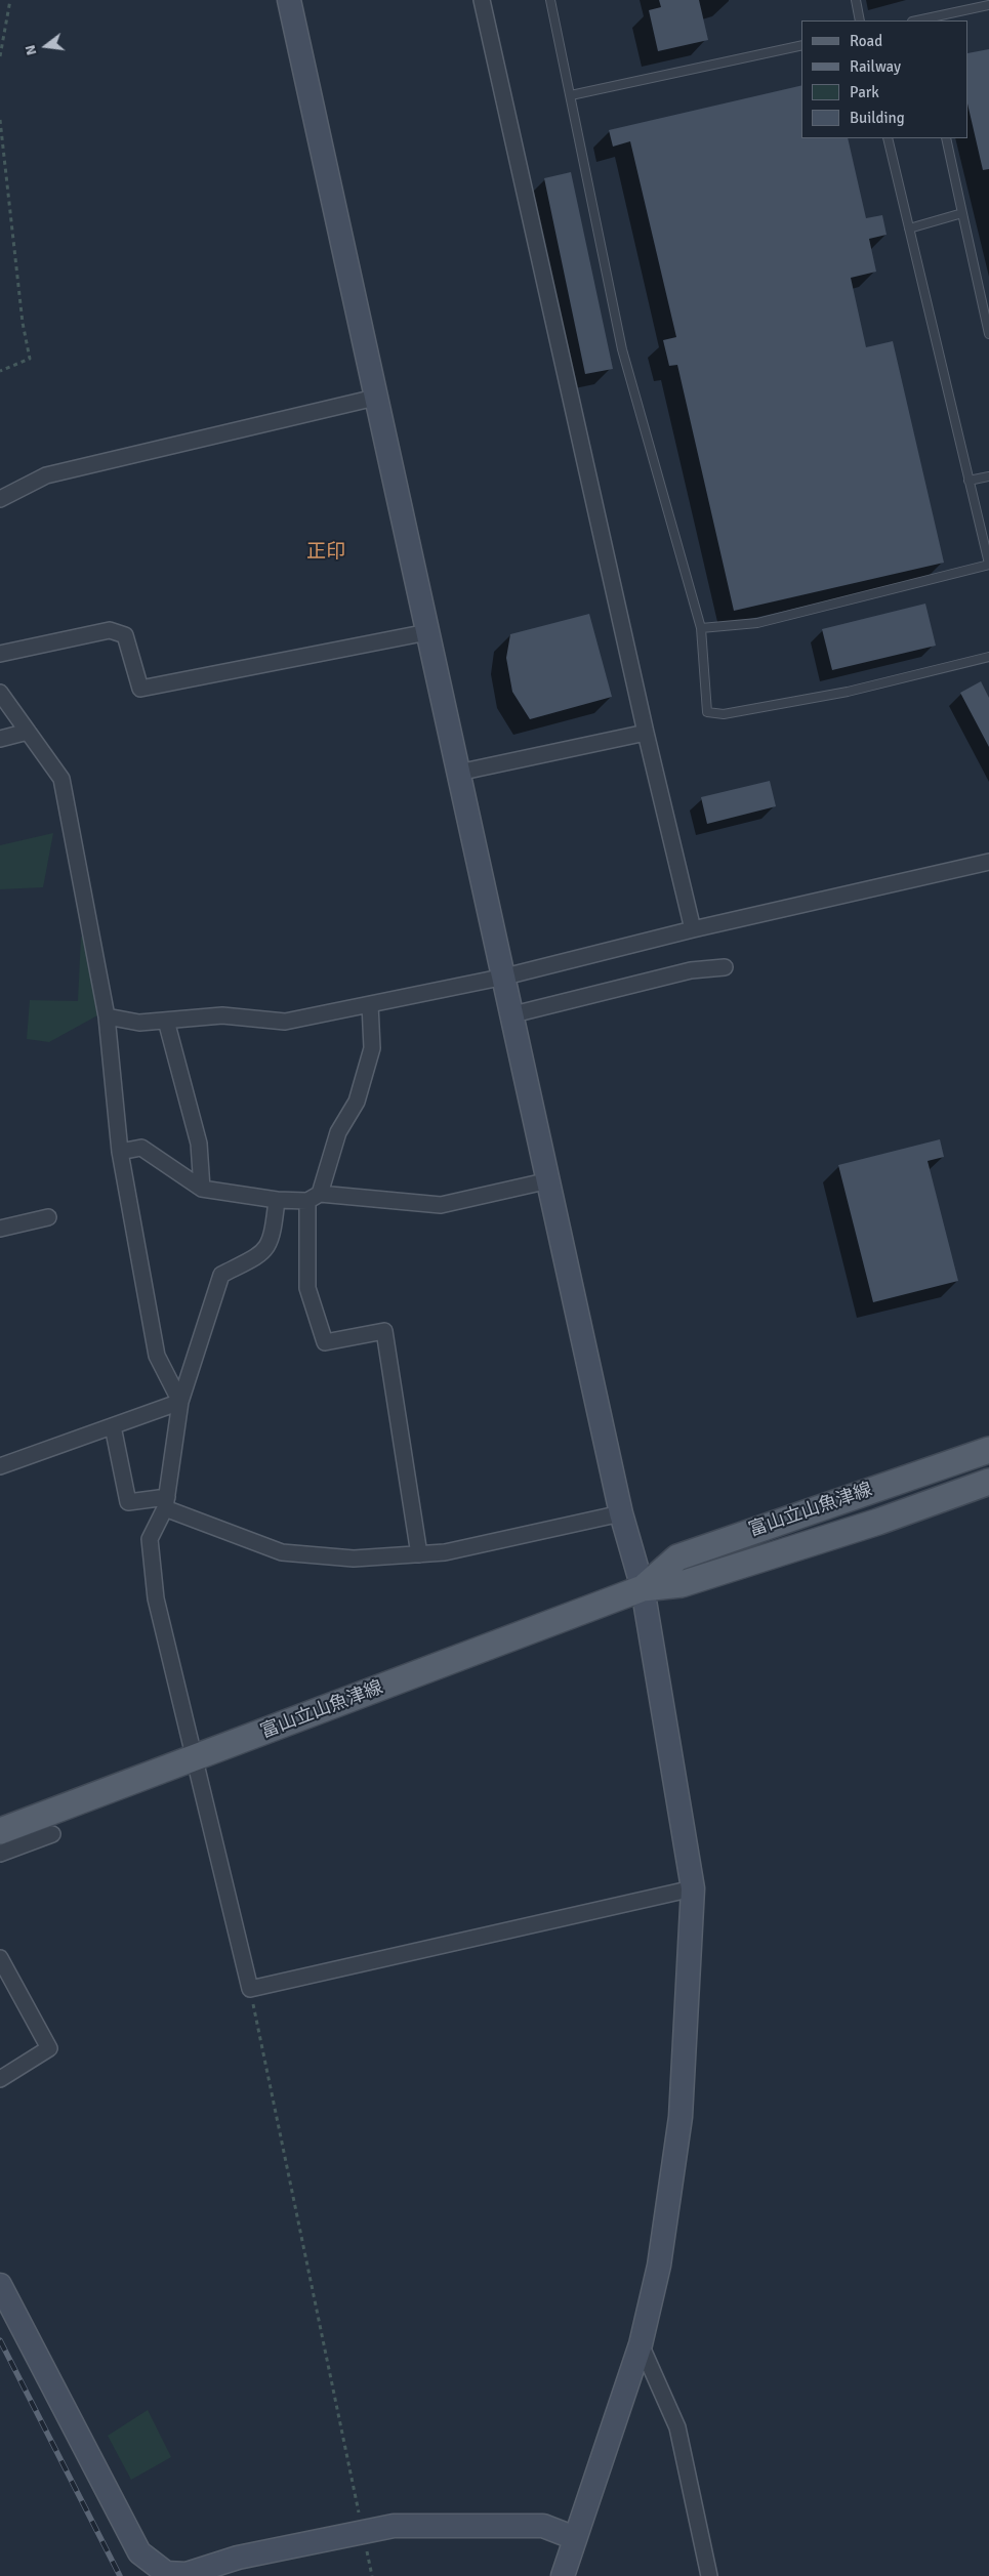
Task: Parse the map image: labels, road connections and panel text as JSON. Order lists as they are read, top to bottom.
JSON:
{
  "streets": {
    "main road": ["富山立山魚津線"]
  },
  "districts": ["正印"],
  "legend": [
    "Road",
    "Railway",
    "Park",
    "Building"
  ],
  "north": "left"
}
